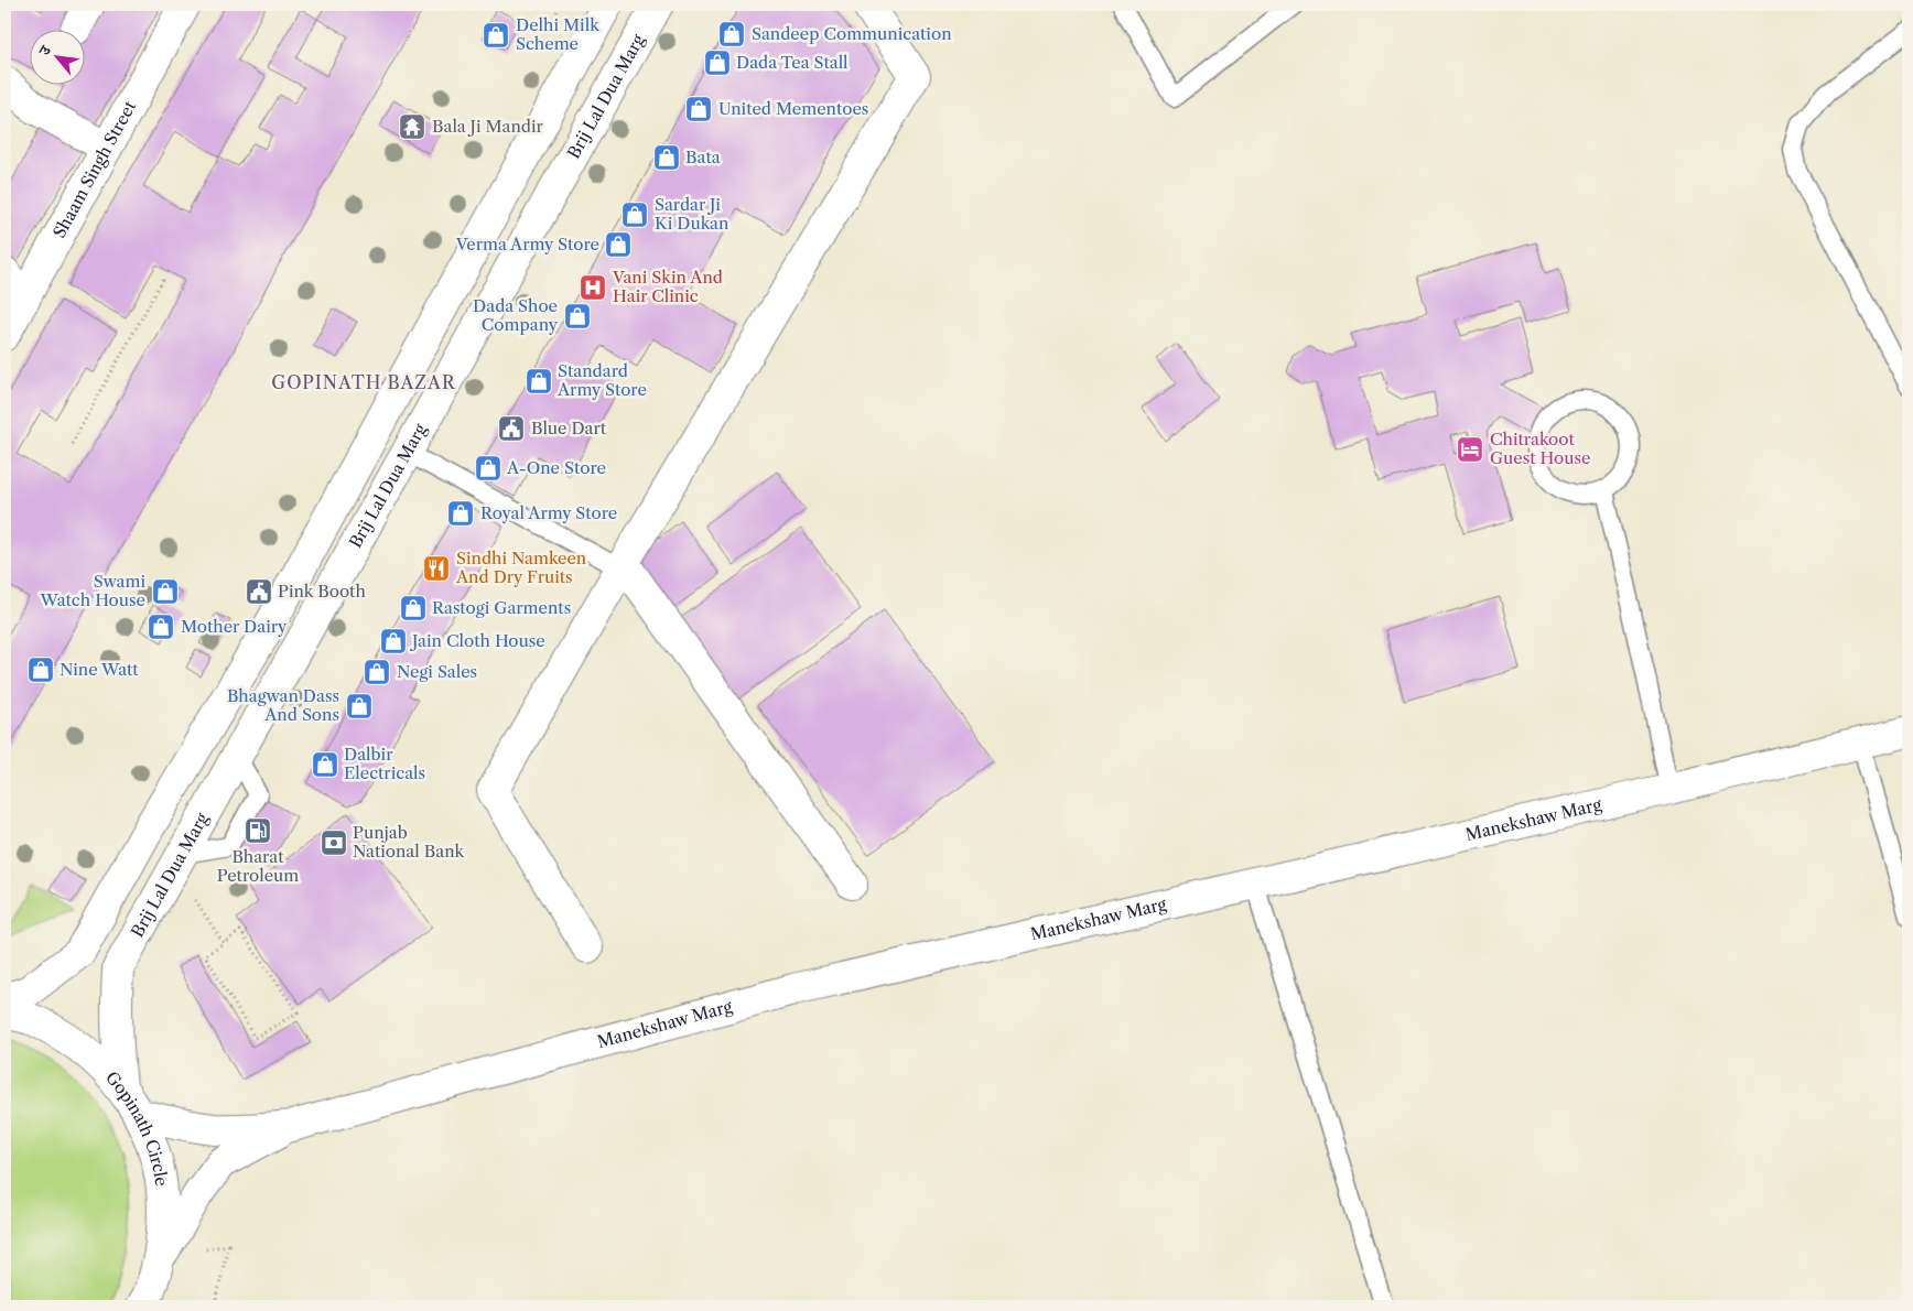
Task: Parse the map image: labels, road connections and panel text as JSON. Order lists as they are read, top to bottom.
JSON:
{
  "streets": {
    "street": [
      "Brij Lal Dua Marg",
      "Shaam Singh Street",
      "Manekshaw Marg",
      "Gopinath Circle"
    ]
  },
  "crossings": [
    ["Brij Lal Dua Marg", "Gopinath Circle"],
    ["Manekshaw Marg", "Gopinath Circle"]
  ],
  "districts": ["GOPINATH BAZAR"],
  "places": {
    "shop": [
      "Sandeep Communication",
      "Delhi Milk Scheme",
      "Dada Tea Stall",
      "United Mementoes",
      "Bata",
      "Sardar Ji Ki Dukan",
      "Verma Army Store",
      "Dada Shoe Company",
      "Standard Army Store",
      "A-One Store",
      "Royal Army Store",
      "Swami Watch House",
      "Rastogi Garments",
      "Mother Dairy",
      "Jain Cloth House",
      "Nine Watt",
      "Negi Sales",
      "Bhagwan Dass And Sons",
      "Dalbir Electricals"
    ],
    "temple": ["Bala Ji Mandir"],
    "hospital": ["Vani Skin And Hair Clinic"],
    "public building": ["Blue Dart", "Pink Booth"],
    "hotel": ["Chitrakoot Guest House"],
    "restaurant": ["Sindhi Namkeen And Dry Fruits"],
    "fuel station": ["Bharat Petroleum"],
    "bank": ["Punjab National Bank"]
  },
  "north": "top left"
}
